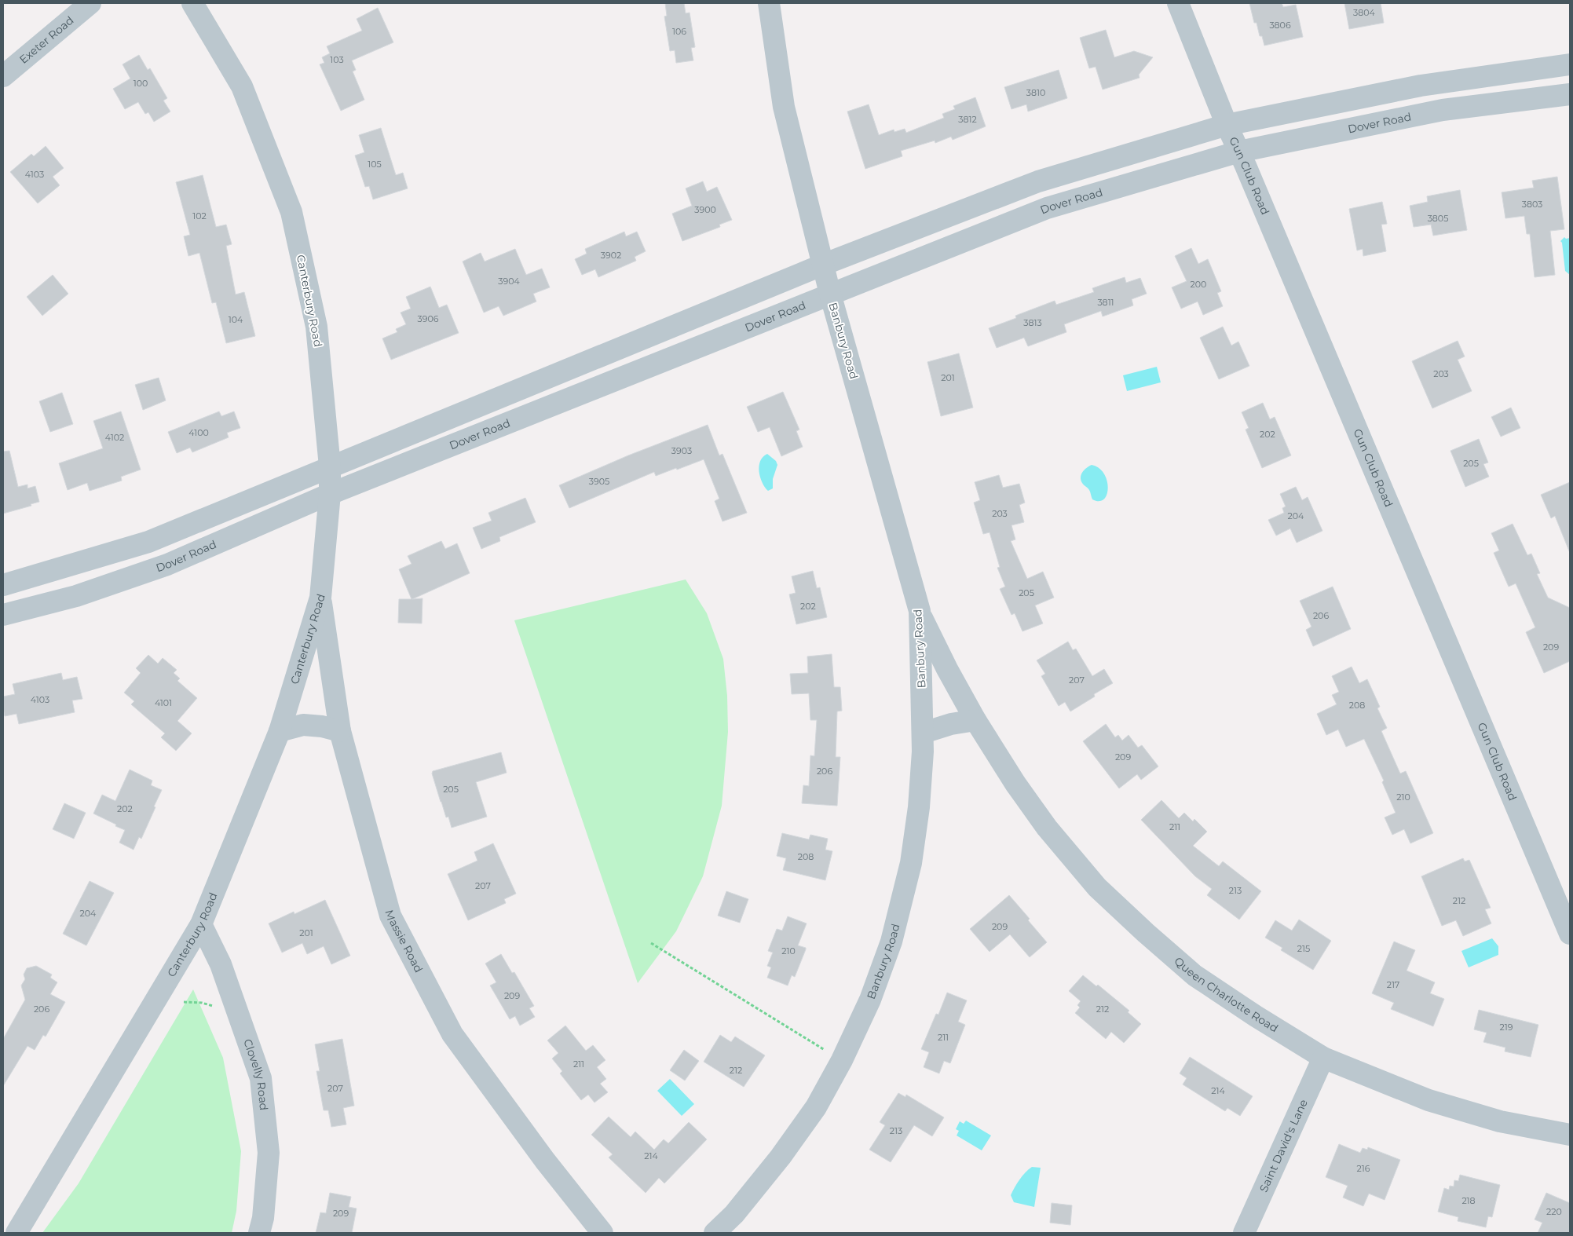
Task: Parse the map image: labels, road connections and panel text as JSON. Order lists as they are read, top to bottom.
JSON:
{
  "streets": {
    "street": [
      "Exeter Road",
      "Dover Road",
      "Gun Club Road",
      "Canterbury Road",
      "Banbury Road",
      "Massie Road",
      "Queen Charlotte Road",
      "Clovelly Road",
      "Saint David's Lane"
    ]
  },
  "crossings": [
    ["Dover Road", "Gun Club Road"],
    ["Dover Road", "Canterbury Road"],
    ["Dover Road", "Banbury Road"],
    ["Canterbury Road", "Massie Road"],
    ["Canterbury Road", "Clovelly Road"],
    ["Banbury Road", "Queen Charlotte Road"],
    ["Queen Charlotte Road", "Saint David's Lane"]
  ],
  "house_numbers": [
    "3804",
    "3806",
    "106",
    "103",
    "100",
    "3810",
    "3812",
    "105",
    "4103",
    "3803",
    "3900",
    "102",
    "3805",
    "3902",
    "3904",
    "200",
    "3811",
    "3906",
    "104",
    "3813",
    "203",
    "201",
    "4100",
    "202",
    "4102",
    "3903",
    "205",
    "3905",
    "203",
    "204",
    "205",
    "202",
    "206",
    "209",
    "207",
    "4103",
    "4101",
    "208",
    "209",
    "206",
    "205",
    "210",
    "202",
    "211",
    "208",
    "207",
    "213",
    "212",
    "204",
    "209",
    "201",
    "215",
    "210",
    "217",
    "209",
    "206",
    "212",
    "219",
    "211",
    "211",
    "212",
    "207",
    "214",
    "213",
    "214",
    "216",
    "218",
    "220",
    "209"
  ]
}
